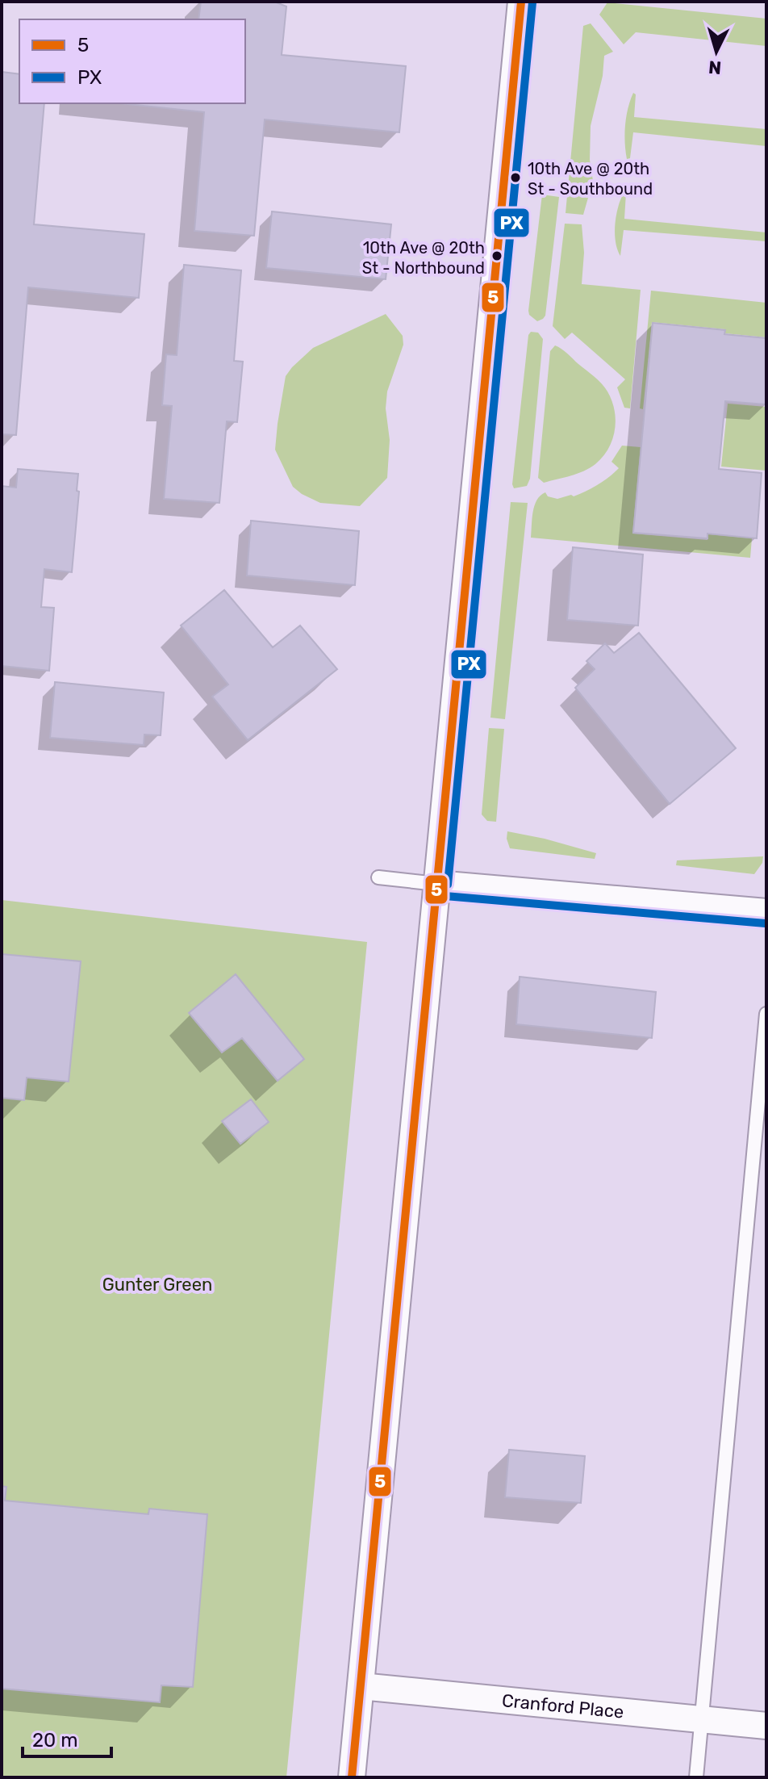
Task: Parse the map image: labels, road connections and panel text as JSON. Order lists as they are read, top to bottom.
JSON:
{
  "streets": {
    "street": ["Cranford Place"]
  },
  "parks": ["Gunter Green"],
  "places": ["10th Ave @ 20th St - Southbound", "10th Ave @ 20th St - Northbound"],
  "lines": ["transit line 5", "transit line PX"],
  "legend": ["5", "PX"],
  "scale_bar": "20 m",
  "north": "bottom"
}
